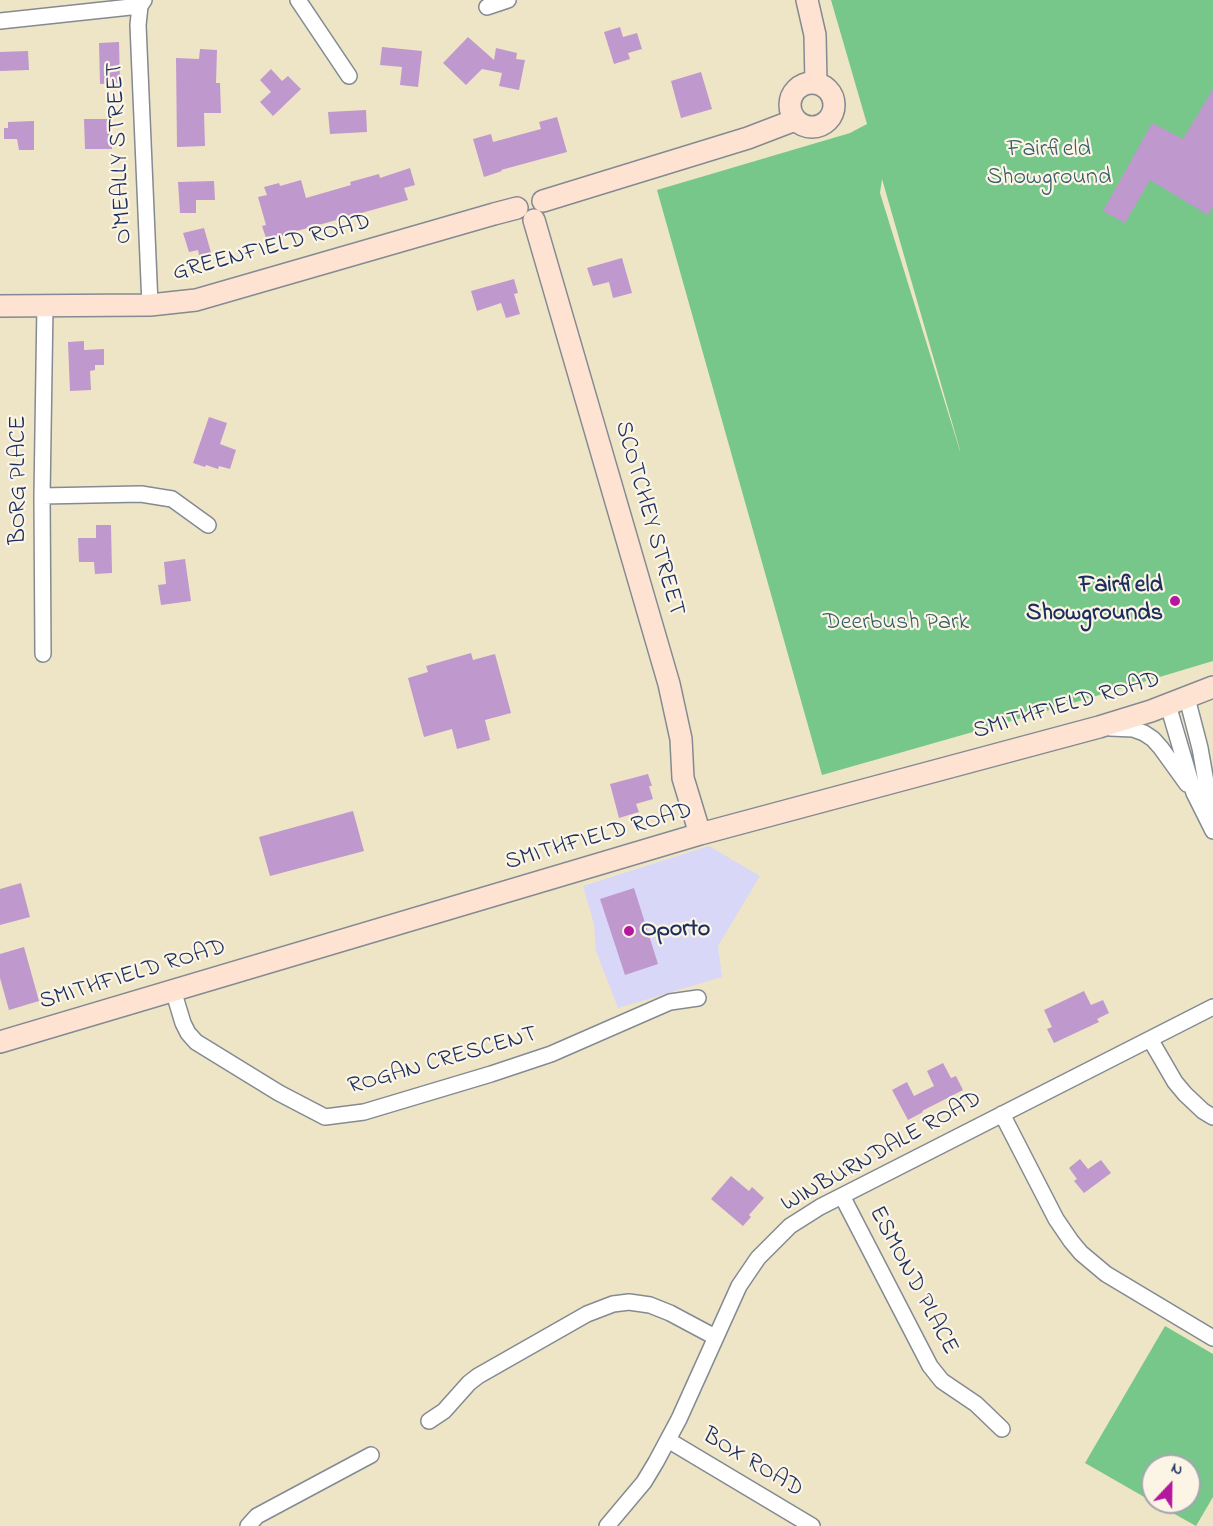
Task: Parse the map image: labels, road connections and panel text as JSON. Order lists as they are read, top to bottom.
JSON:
{
  "streets": {
    "street": [
      "O'MEALLY STREET",
      "GREENFIELD ROAD",
      "BORG PLACE",
      "SCOTCHEY STREET",
      "SMITHFIELD ROAD",
      "ROGAN CRESCENT",
      "WINBURNDALE ROAD",
      "ESMOND PLACE",
      "BOX ROAD"
    ]
  },
  "crossings": [
    ["O'MEALLY STREET", "GREENFIELD ROAD"],
    ["GREENFIELD ROAD", "BORG PLACE"],
    ["GREENFIELD ROAD", "SCOTCHEY STREET"],
    ["SCOTCHEY STREET", "SMITHFIELD ROAD"],
    ["SMITHFIELD ROAD", "ROGAN CRESCENT"],
    ["WINBURNDALE ROAD", "ESMOND PLACE"],
    ["WINBURNDALE ROAD", "BOX ROAD"]
  ],
  "parks": ["Fairfield Showground", "Deerbush Park"],
  "places": ["Fairfield Showgrounds", "Oporto"],
  "north": "top"
}
